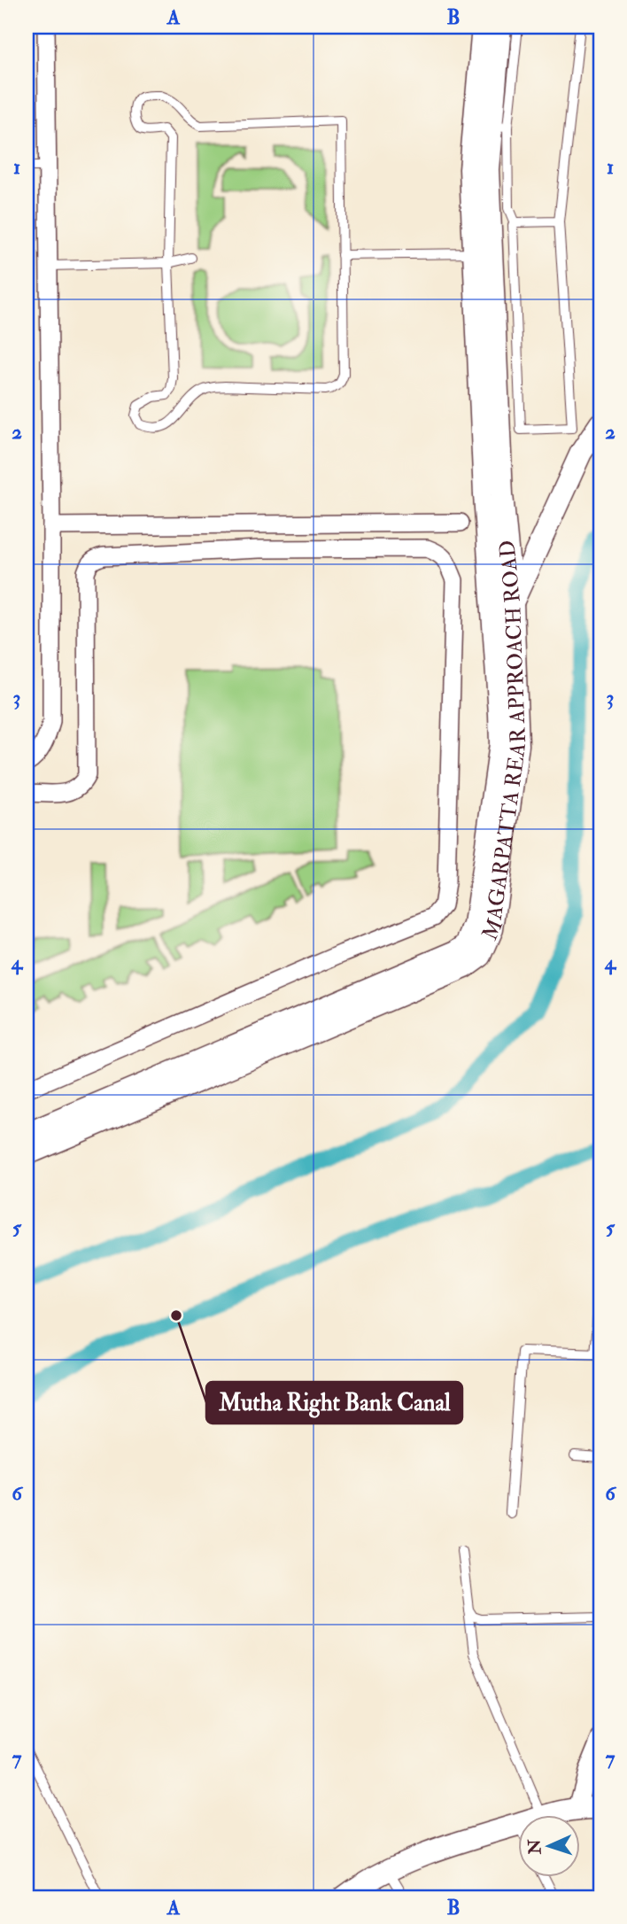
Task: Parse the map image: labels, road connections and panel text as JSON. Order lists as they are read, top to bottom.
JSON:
{
  "streets": {
    "street": ["MAGARPATTA REAR APPROACH ROAD"]
  },
  "places": ["Mutha Right Bank Canal"],
  "north": "left",
  "grid": {
    "columns": ["A", "B"],
    "rows": [
      "1",
      "2",
      "3",
      "4",
      "5",
      "6",
      "7"
    ]
  }
}
